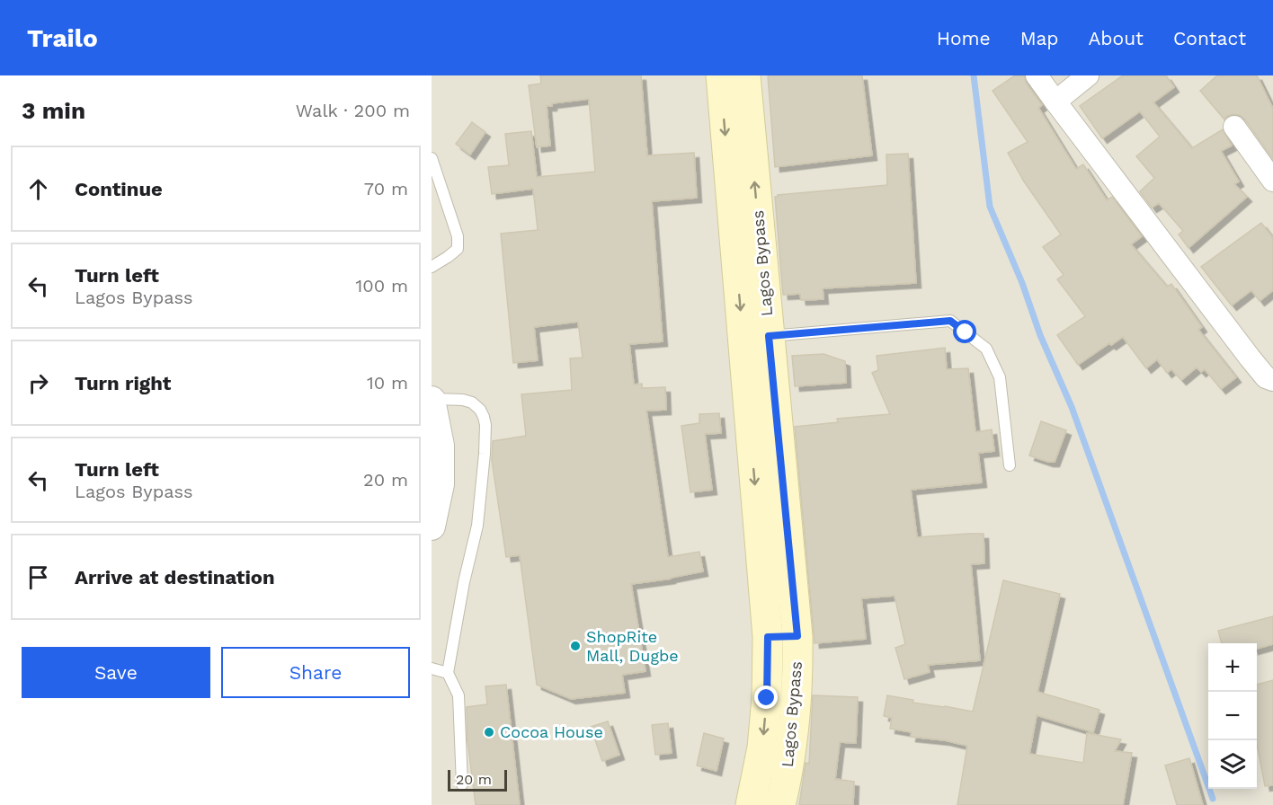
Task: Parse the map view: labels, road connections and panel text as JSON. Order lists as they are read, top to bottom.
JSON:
{
  "streets": {
    "main road": ["Lagos Bypass"]
  },
  "places": ["ShopRite Mall, Dugbe", "Cocoa House"],
  "scale_bar": "20 m",
  "page": {
    "header": "Trailo",
    "nav": [
      "Home",
      "Map",
      "About",
      "Contact"
    ],
    "heading": ["3 min", "Walk · 200 m"],
    "list": [
      ["Continue", "70 m"],
      ["Turn left", "Lagos Bypass", "100 m"],
      ["Turn right", "10 m"],
      ["Turn left", "Lagos Bypass", "20 m"],
      "Arrive at destination"
    ],
    "buttons": ["Save", "Share"],
    "map_buttons": ["+", "−"],
    "scale": "20 m"
  }
}
